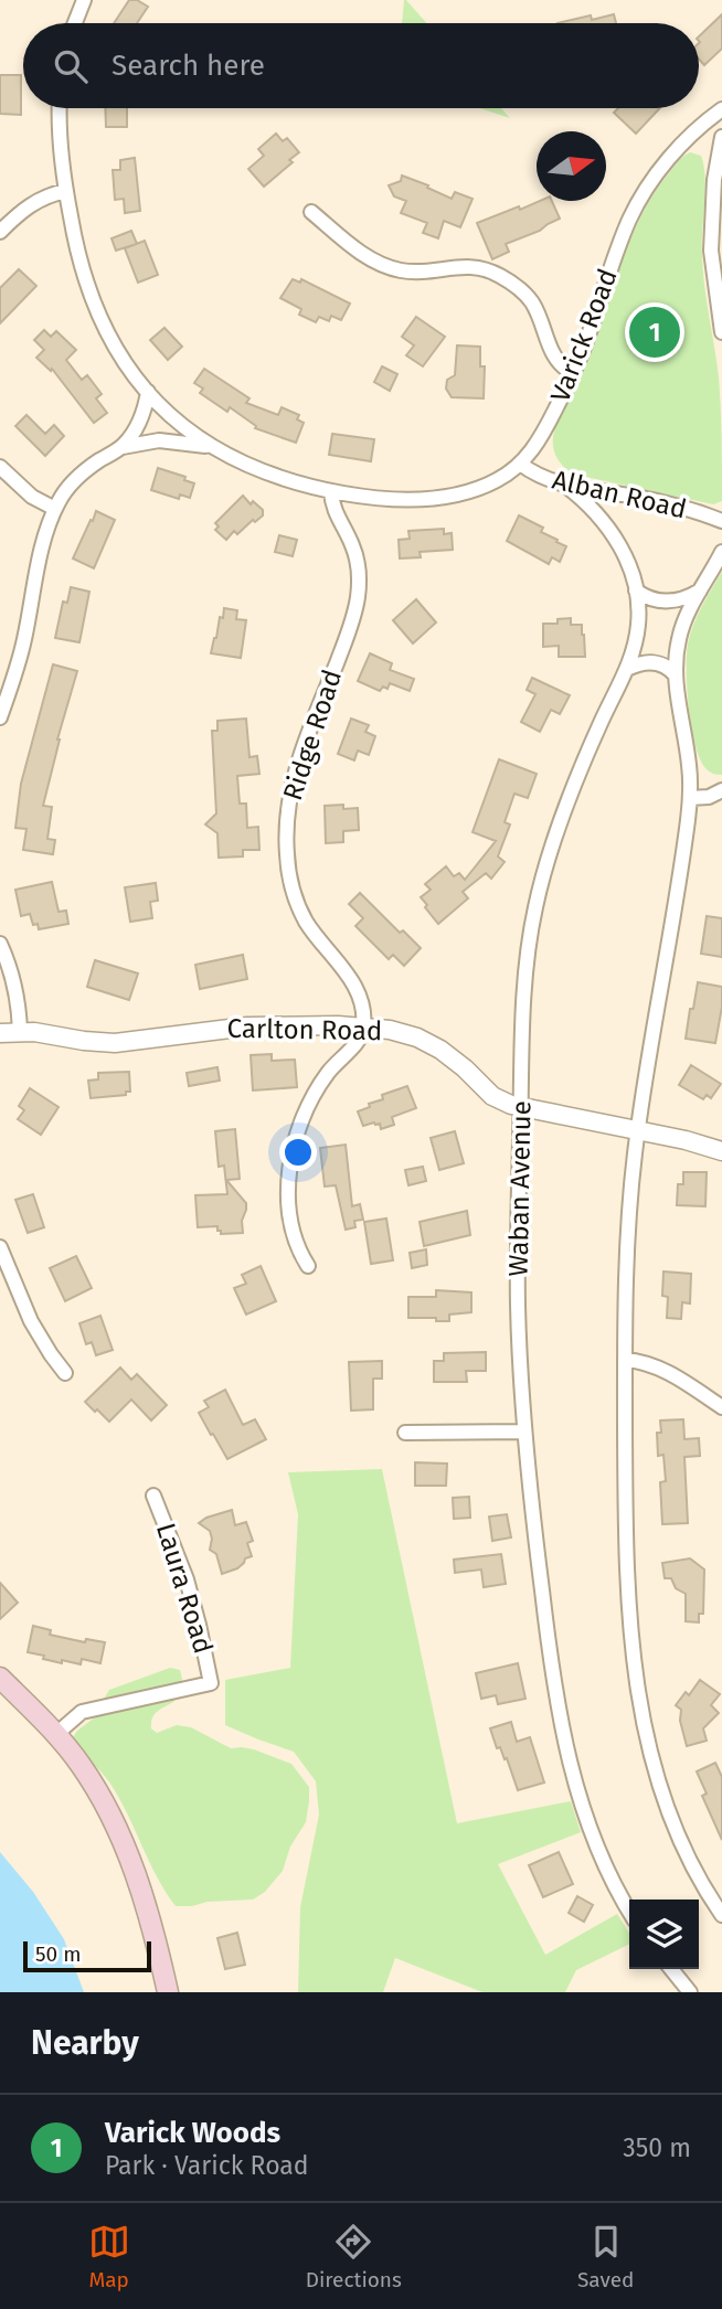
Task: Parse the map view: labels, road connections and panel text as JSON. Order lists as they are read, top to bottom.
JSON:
{
  "streets": {
    "street": [
      "Varick Road",
      "Alban Road",
      "Ridge Road",
      "Carlton Road",
      "Waban Avenue",
      "Laura Road"
    ]
  },
  "crossings": [
    ["Varick Road", "Alban Road"],
    ["Varick Road", "Ridge Road"],
    ["Alban Road", "Waban Avenue"],
    ["Ridge Road", "Carlton Road"],
    ["Carlton Road", "Waban Avenue"]
  ],
  "scale_bar": "50 m",
  "north": "right",
  "page": {
    "search": "Search here",
    "pins": "1",
    "scale": "50 m",
    "heading": "Nearby",
    "list": [
      {
        "mark": "1",
        "name": "Varick Woods",
        "note": "Park · Varick Road",
        "value": "350 m"
      }
    ],
    "nav": ["Map", "Directions", "Saved"]
  }
}
